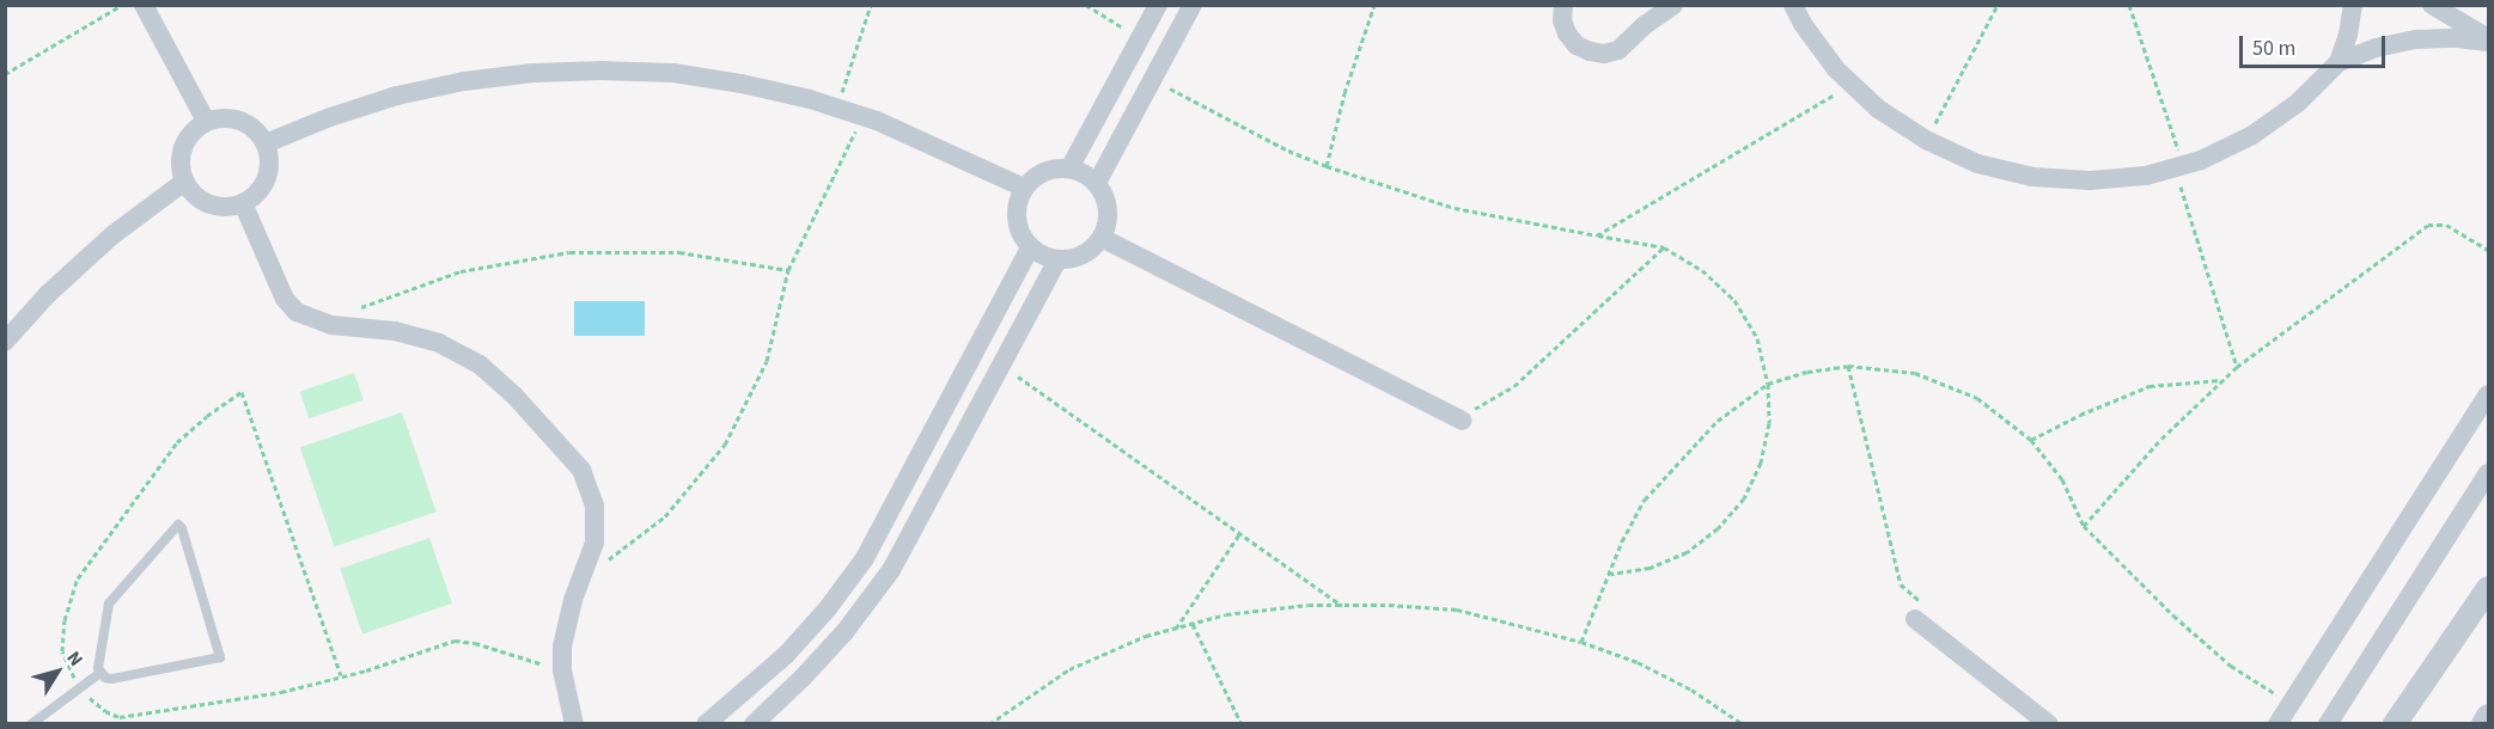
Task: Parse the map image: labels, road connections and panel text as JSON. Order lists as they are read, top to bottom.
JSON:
{
  "scale_bar": "50 m",
  "north": "top right"
}
